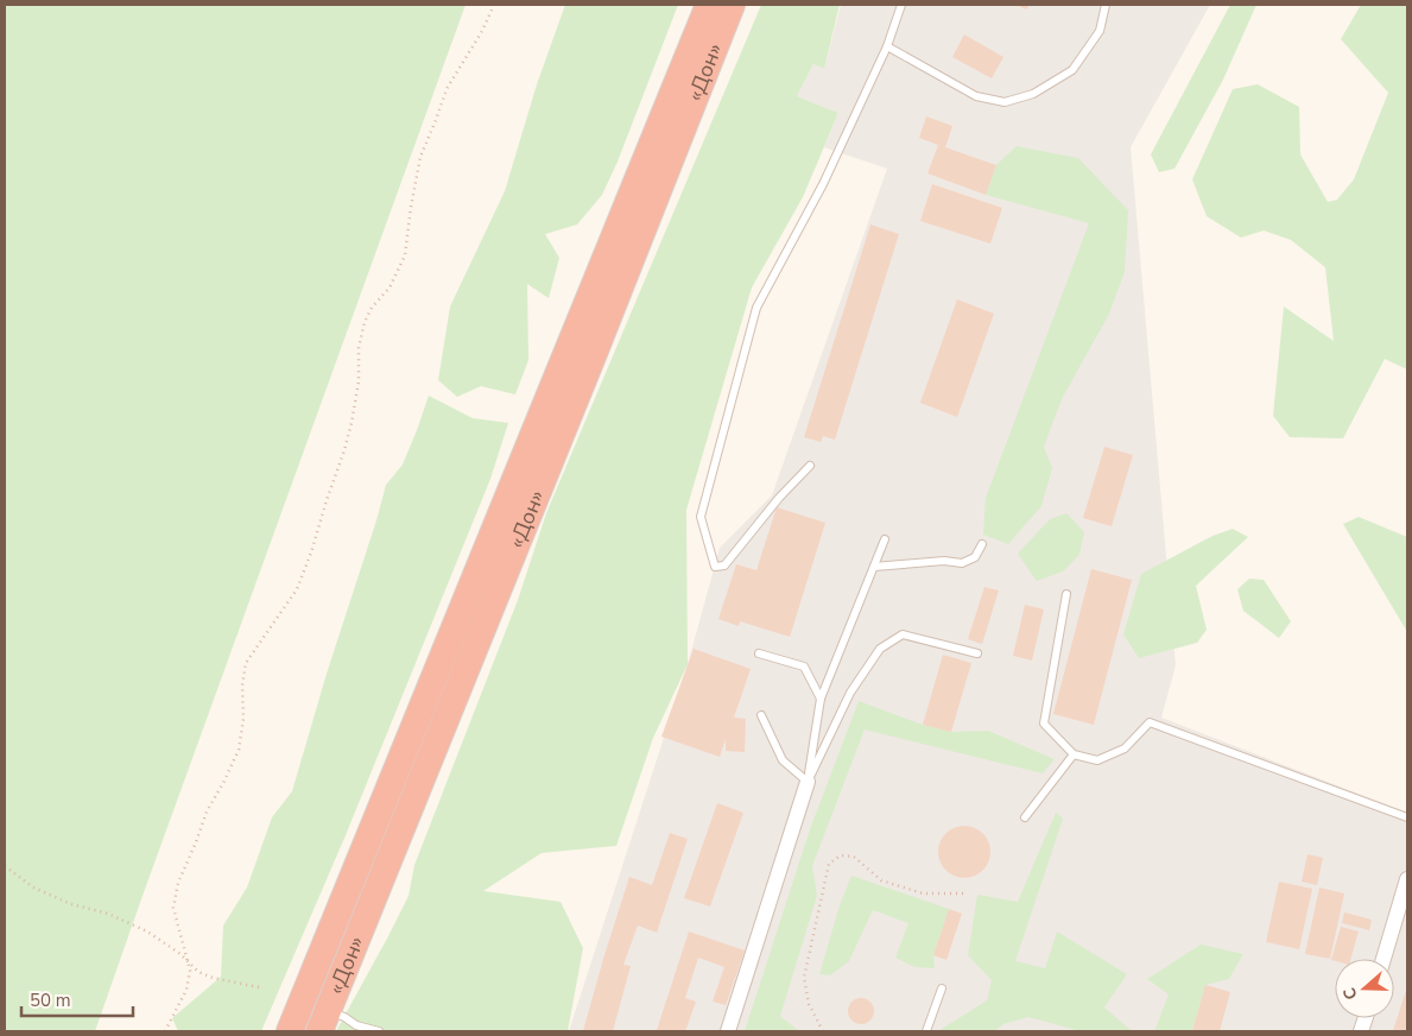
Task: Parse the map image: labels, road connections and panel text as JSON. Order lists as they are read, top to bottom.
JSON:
{
  "streets": {
    "highway": ["«Дон»"]
  },
  "scale_bar": "50 m",
  "north": "left"
}
